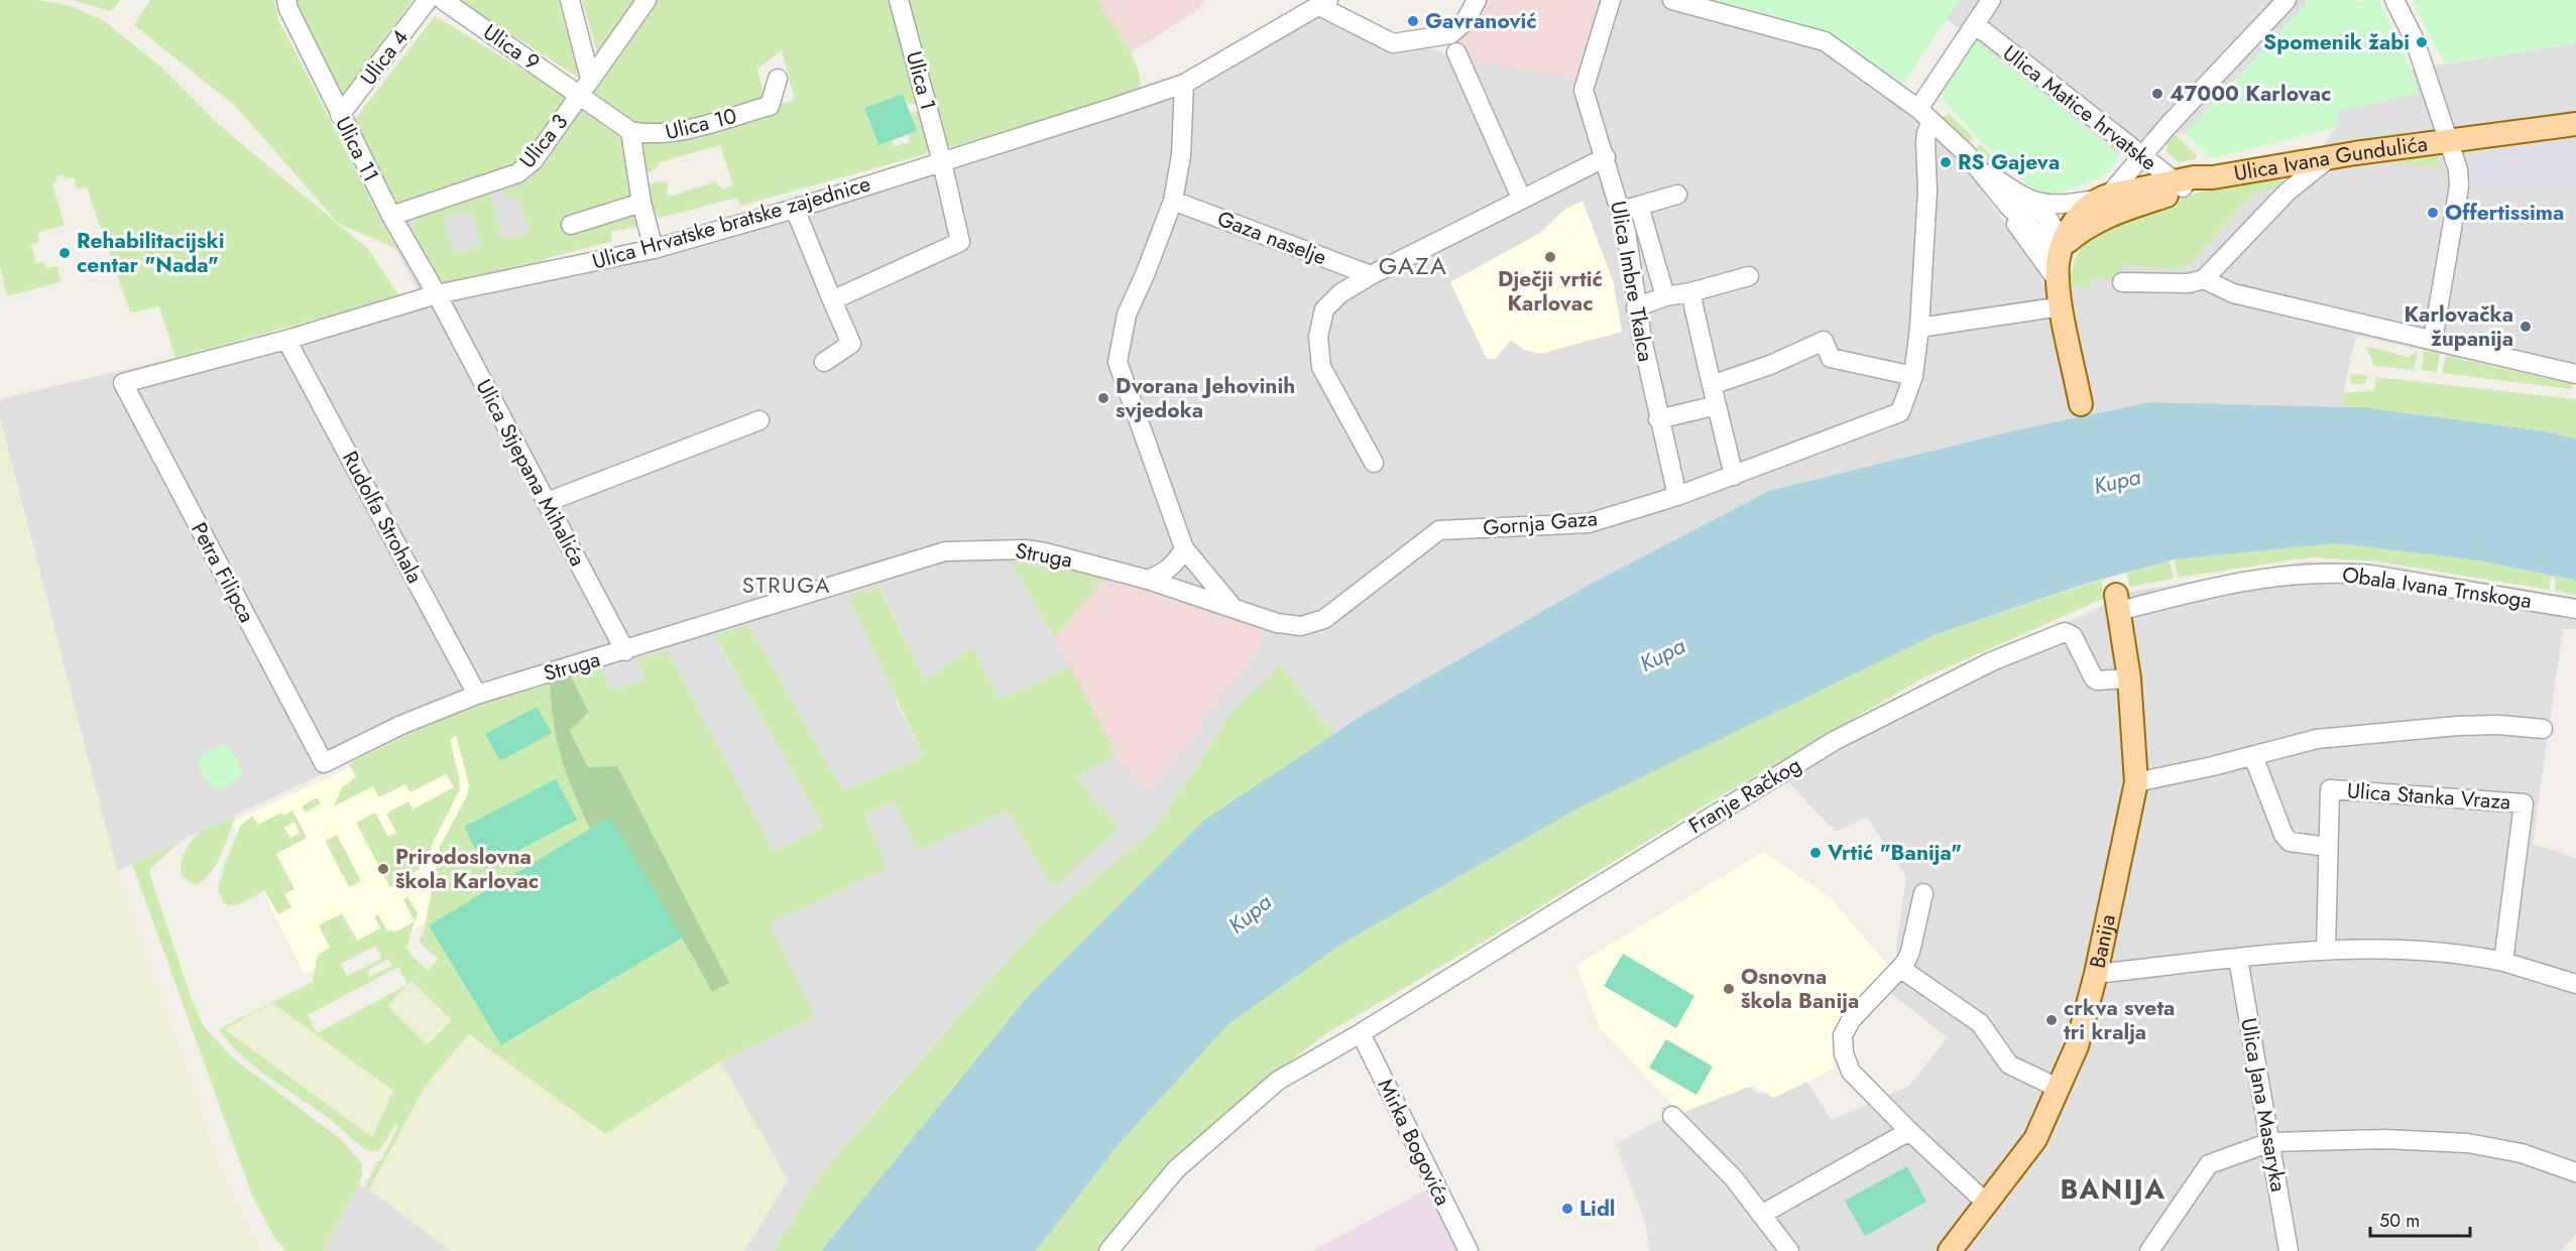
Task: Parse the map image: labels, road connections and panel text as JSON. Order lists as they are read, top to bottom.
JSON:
{
  "streets": {
    "main road": ["Ulica Ivana Gundulića", "Banija"],
    "street": [
      "Ulica 9",
      "Ulica 4",
      "Ulica 1",
      "Ulica Matice hrvatske",
      "Ulica 10",
      "Ulica 3",
      "Ulica 11",
      "Ulica Hrvatske bratske zajednice",
      "Gaza naselje",
      "Ulica Imbre Tkalca",
      "Ulica Stjepana Mihalića",
      "Rudolfa Strohala",
      "Gornja Gaza",
      "Struga",
      "Petra Filipca",
      "Obala Ivana Trnskoga",
      "Franje Račkog",
      "Ulica Stanka Vraza",
      "Ulica Jana Masaryka",
      "Mirka Bogovića"
    ]
  },
  "crossings": [
    ["Ulica 9", "Ulica 10"],
    ["Ulica 9", "Ulica 3"],
    ["Ulica 4", "Ulica 11"],
    ["Ulica 1", "Ulica Hrvatske bratske zajednice"],
    ["Ulica Matice hrvatske", "Ulica Ivana Gundulića"],
    ["Ulica 10", "Ulica 3"],
    ["Ulica 3", "Ulica 11"],
    ["Ulica 11", "Ulica Hrvatske bratske zajednice"],
    ["Ulica 11", "Ulica Stjepana Mihalića"],
    ["Ulica Hrvatske bratske zajednice", "Ulica Stjepana Mihalića"],
    ["Ulica Hrvatske bratske zajednice", "Rudolfa Strohala"],
    ["Ulica Hrvatske bratske zajednice", "Petra Filipca"],
    ["Gaza naselje", "Ulica Imbre Tkalca"],
    ["Ulica Imbre Tkalca", "Gornja Gaza"],
    ["Ulica Stjepana Mihalića", "Struga"],
    ["Rudolfa Strohala", "Struga"],
    ["Gornja Gaza", "Struga"],
    ["Struga", "Petra Filipca"],
    ["Obala Ivana Trnskoga", "Banija"],
    ["Franje Račkog", "Banija"],
    ["Franje Račkog", "Mirka Bogovića"]
  ],
  "districts": ["GAZA", "STRUGA", "BANIJA"],
  "water": ["Kupa"],
  "places": [
    "Gavranović",
    "Spomenik žabi",
    "47000 Karlovac",
    "RS Gajeva",
    "Offertissima",
    "Rehabilitacijski centar \"Nada\"",
    "Dječji vrtić Karlovac",
    "Karlovačka županija",
    "Dvorana Jehovinih svjedoka",
    "Vrtić \"Banija\"",
    "Prirodoslovna škola Karlovac",
    "Osnovna škola Banija",
    "crkva sveta tri kralja",
    "Lidl"
  ],
  "scale_bar": "50 m"
}
